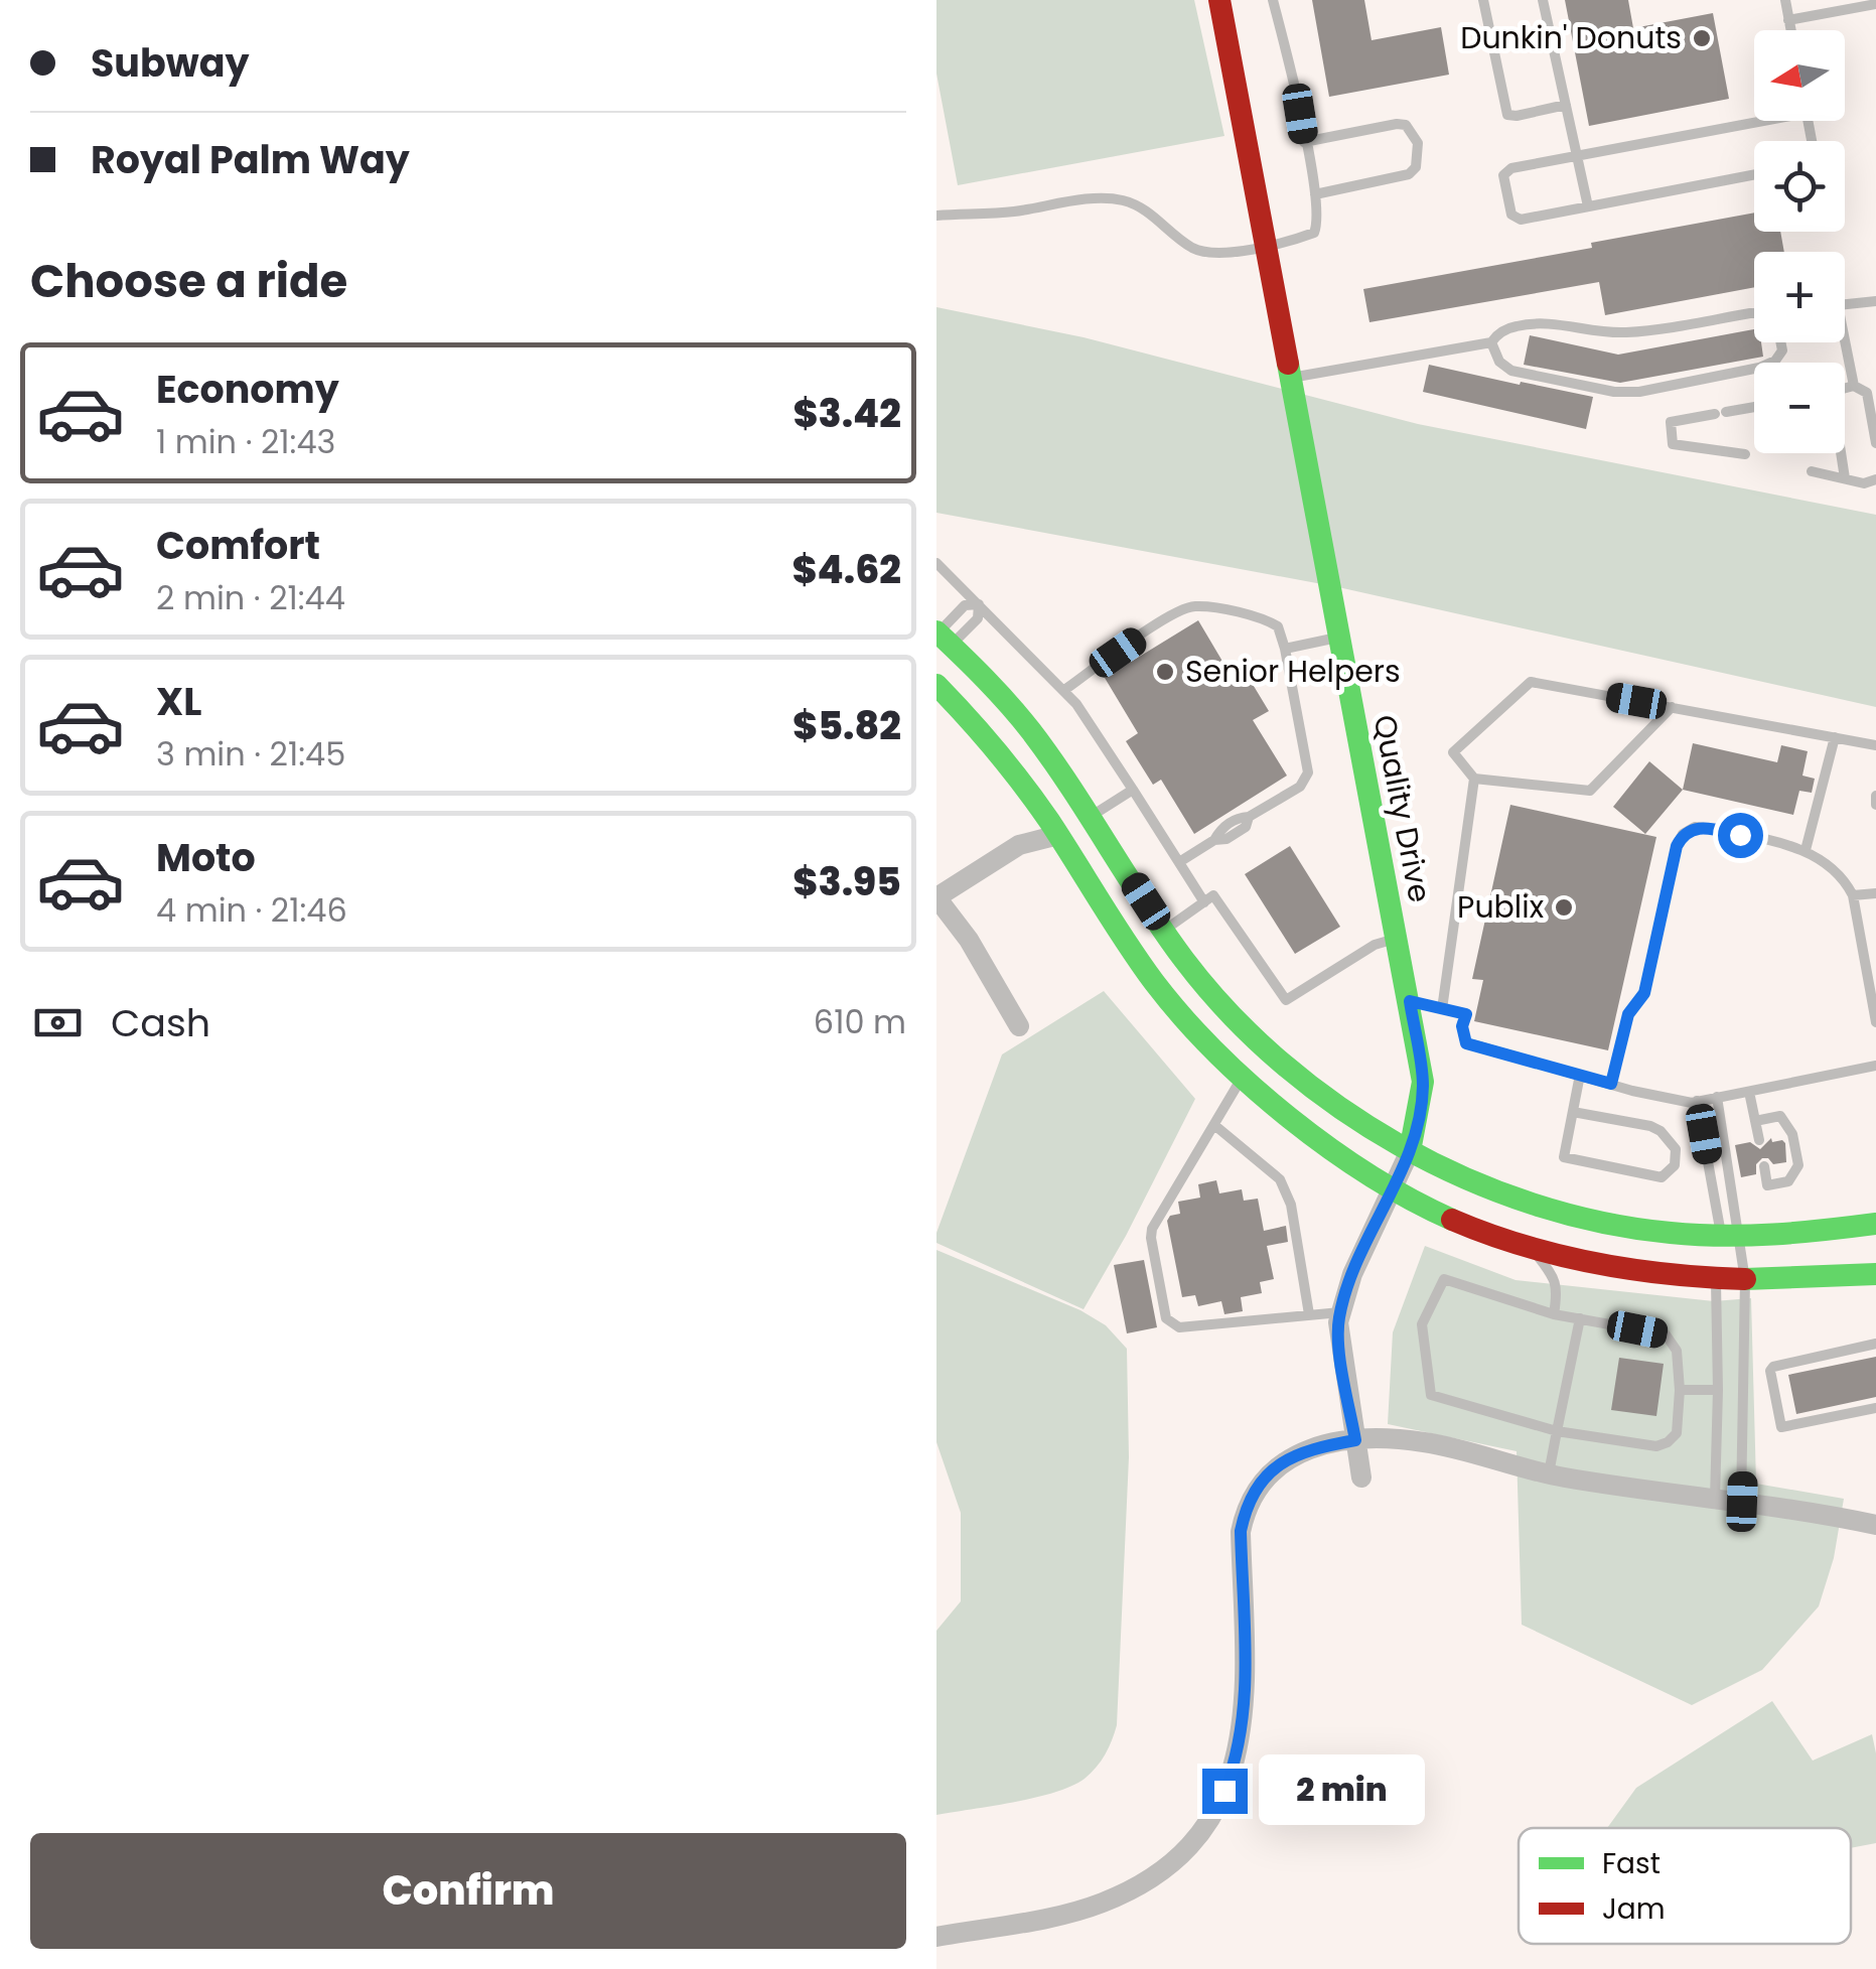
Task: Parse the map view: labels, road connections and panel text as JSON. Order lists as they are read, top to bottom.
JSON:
{
  "streets": {
    "main road": ["Quality Drive"]
  },
  "places": ["Dunkin' Donuts", "Senior Helpers", "Publix"],
  "legend": ["Fast", "Jam"],
  "north": "left",
  "page": {
    "banner": ["Subway", "Royal Palm Way"],
    "map_buttons": ["+", "−"],
    "heading": "Choose a ride",
    "list": [
      {
        "name": "Economy",
        "note": "1 min · 21:43",
        "value": "$3.42"
      },
      {
        "name": "Comfort",
        "note": "2 min · 21:44",
        "value": "$4.62"
      },
      {
        "name": "XL",
        "note": "3 min · 21:45",
        "value": "$5.82"
      },
      {
        "name": "Moto",
        "note": "4 min · 21:46",
        "value": "$3.95"
      }
    ],
    "pay": ["Cash", "610 m"],
    "bubble": "2 min",
    "buttons": "Confirm"
  }
}
